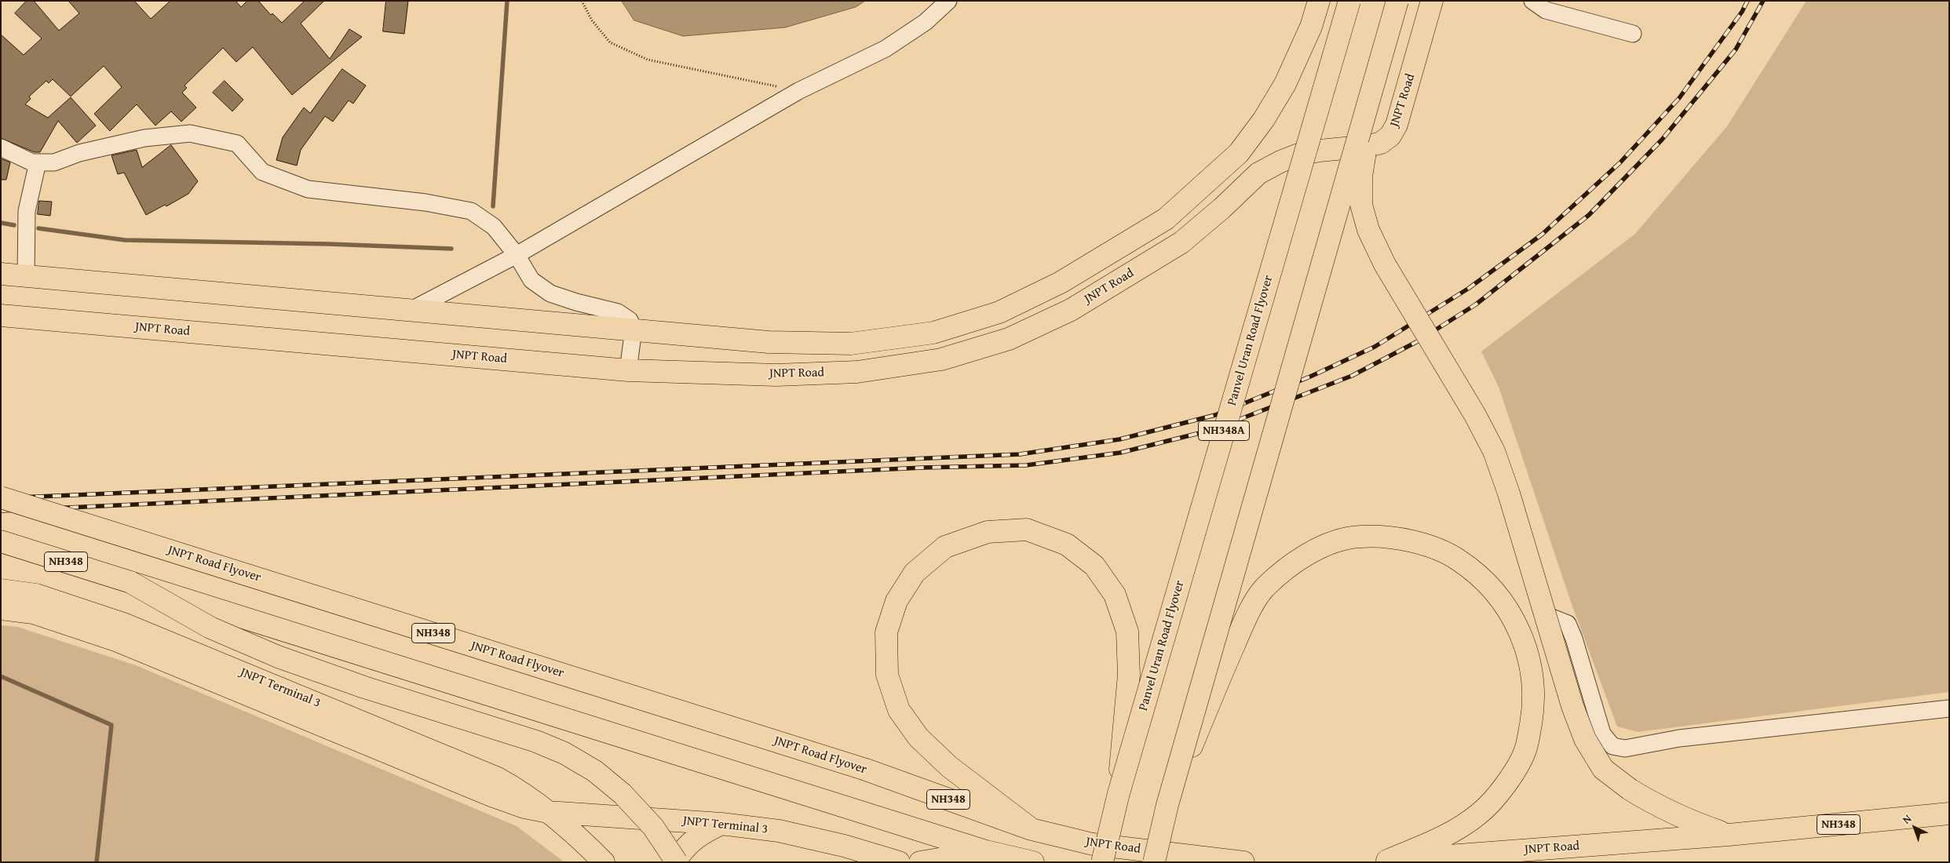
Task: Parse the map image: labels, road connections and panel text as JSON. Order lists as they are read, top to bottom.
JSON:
{
  "streets": {
    "main road": [
      "JNPT Road",
      "Panvel Uran Road Flyover",
      "NH348A",
      "NH348",
      "JNPT Road Flyover",
      "JNPT Terminal 3"
    ]
  },
  "crossings": [
    ["JNPT Road", "NH348"],
    ["JNPT Road", "JNPT Road Flyover"]
  ],
  "north": "top left"
}
